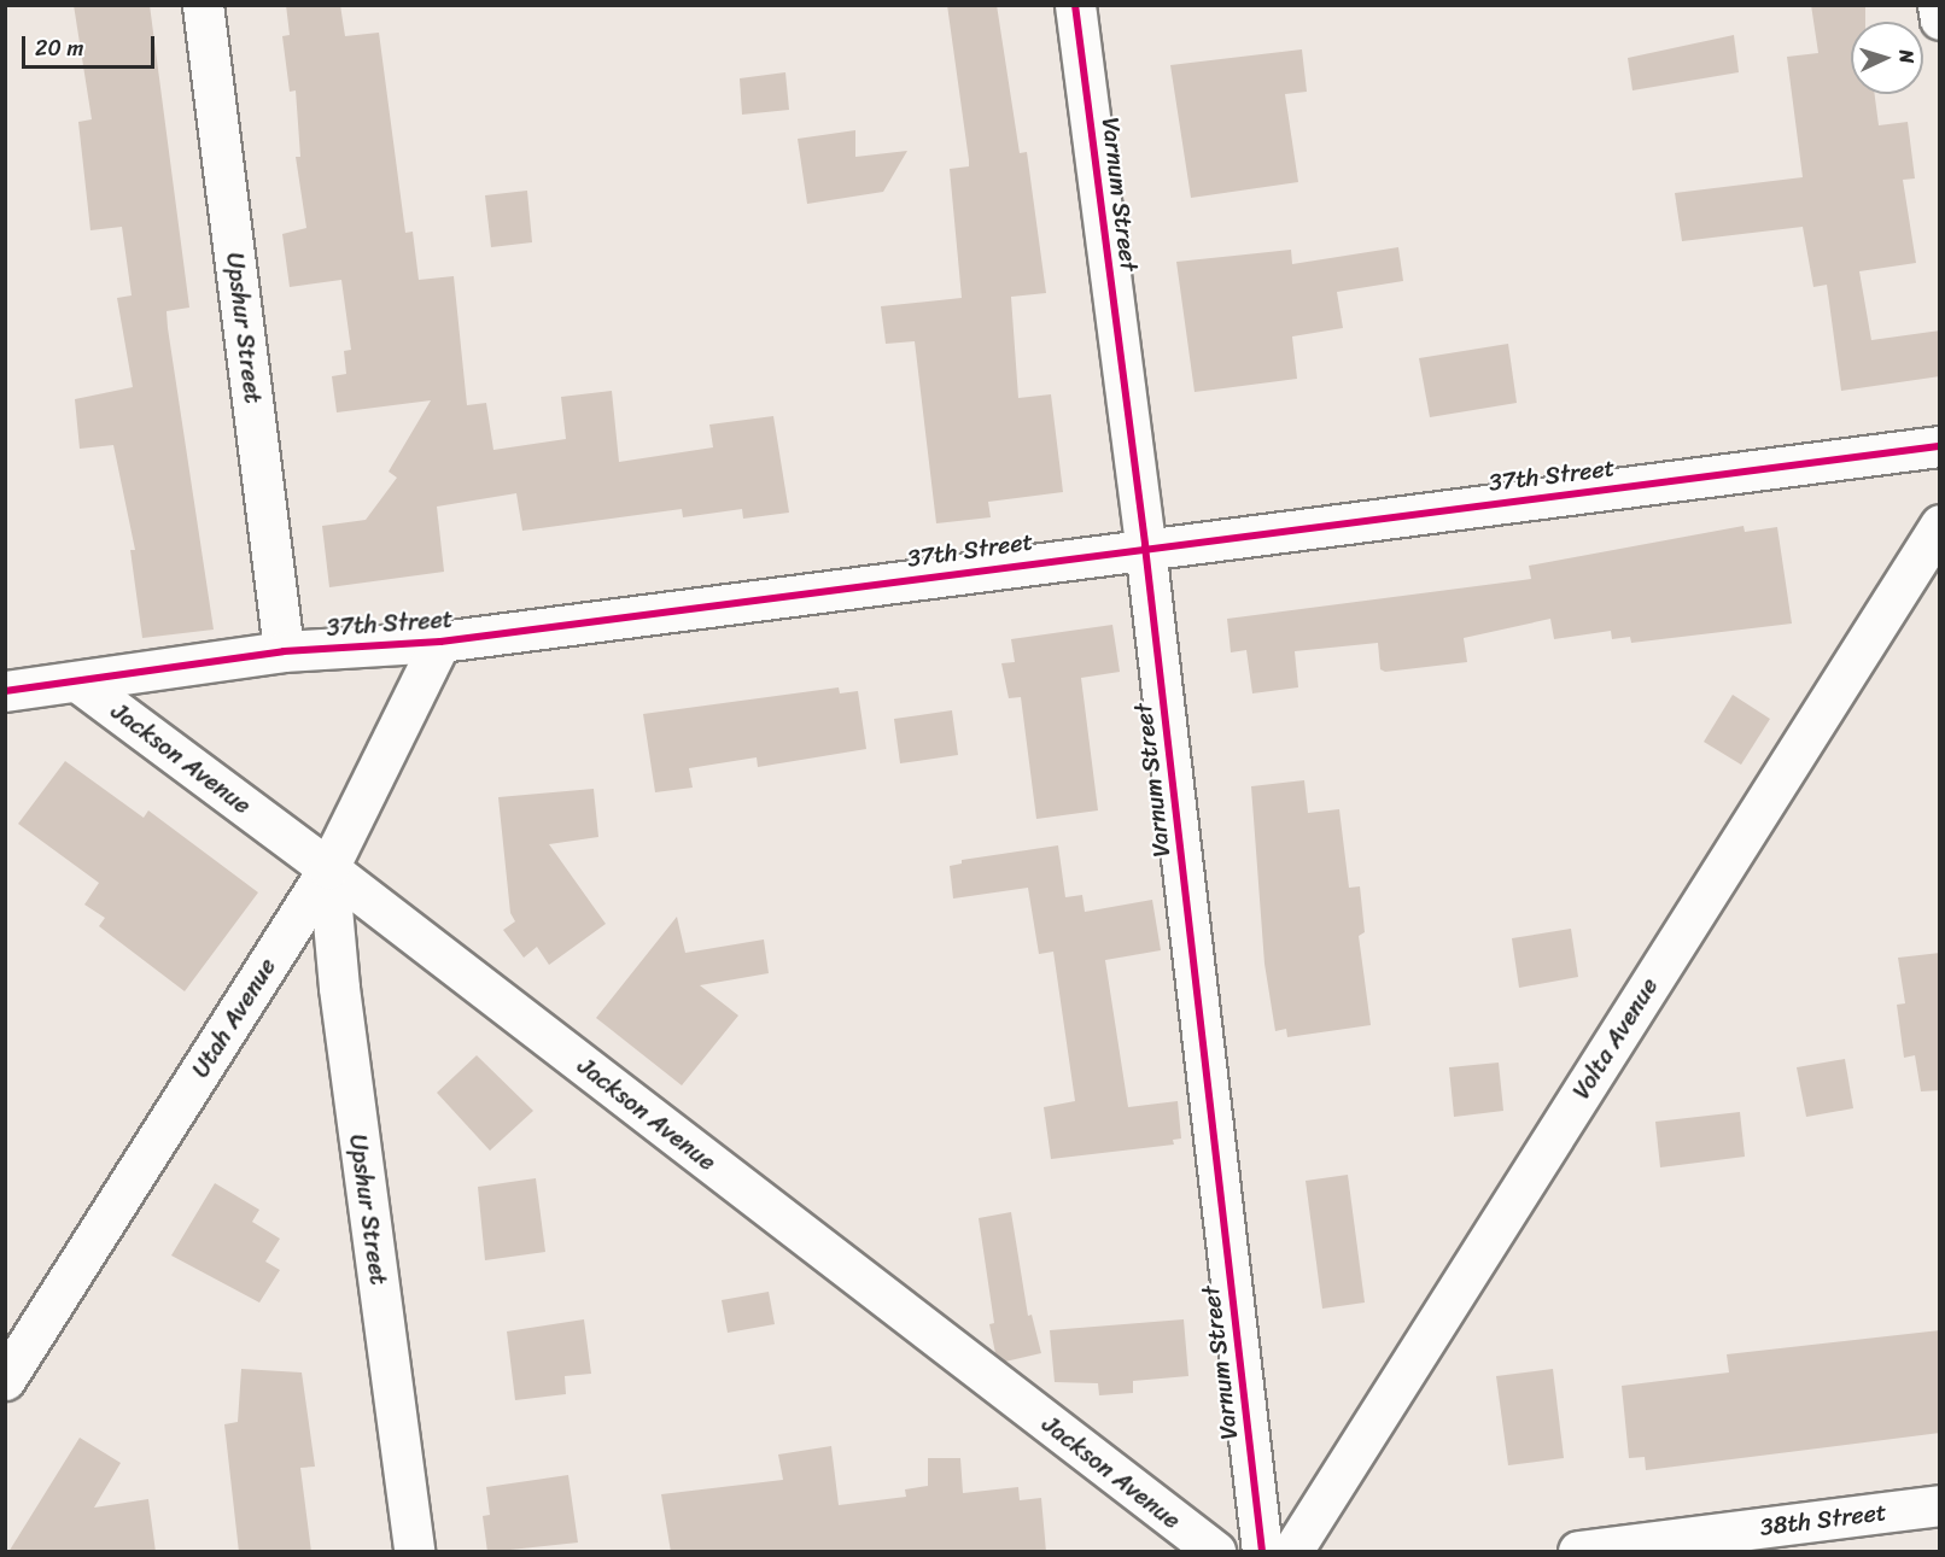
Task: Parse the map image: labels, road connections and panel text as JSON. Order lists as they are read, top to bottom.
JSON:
{
  "streets": {
    "street": [
      "Varnum Street",
      "Upshur Street",
      "37th Street",
      "Jackson Avenue",
      "Utah Avenue",
      "Volta Avenue",
      "38th Street"
    ]
  },
  "crossings": [
    ["Varnum Street", "37th Street"],
    ["Upshur Street", "37th Street"],
    ["Upshur Street", "Jackson Avenue"],
    ["Upshur Street", "Utah Avenue"],
    ["37th Street", "Jackson Avenue"],
    ["37th Street", "Utah Avenue"],
    ["Jackson Avenue", "Utah Avenue"]
  ],
  "scale_bar": "20 m",
  "north": "right"
}
